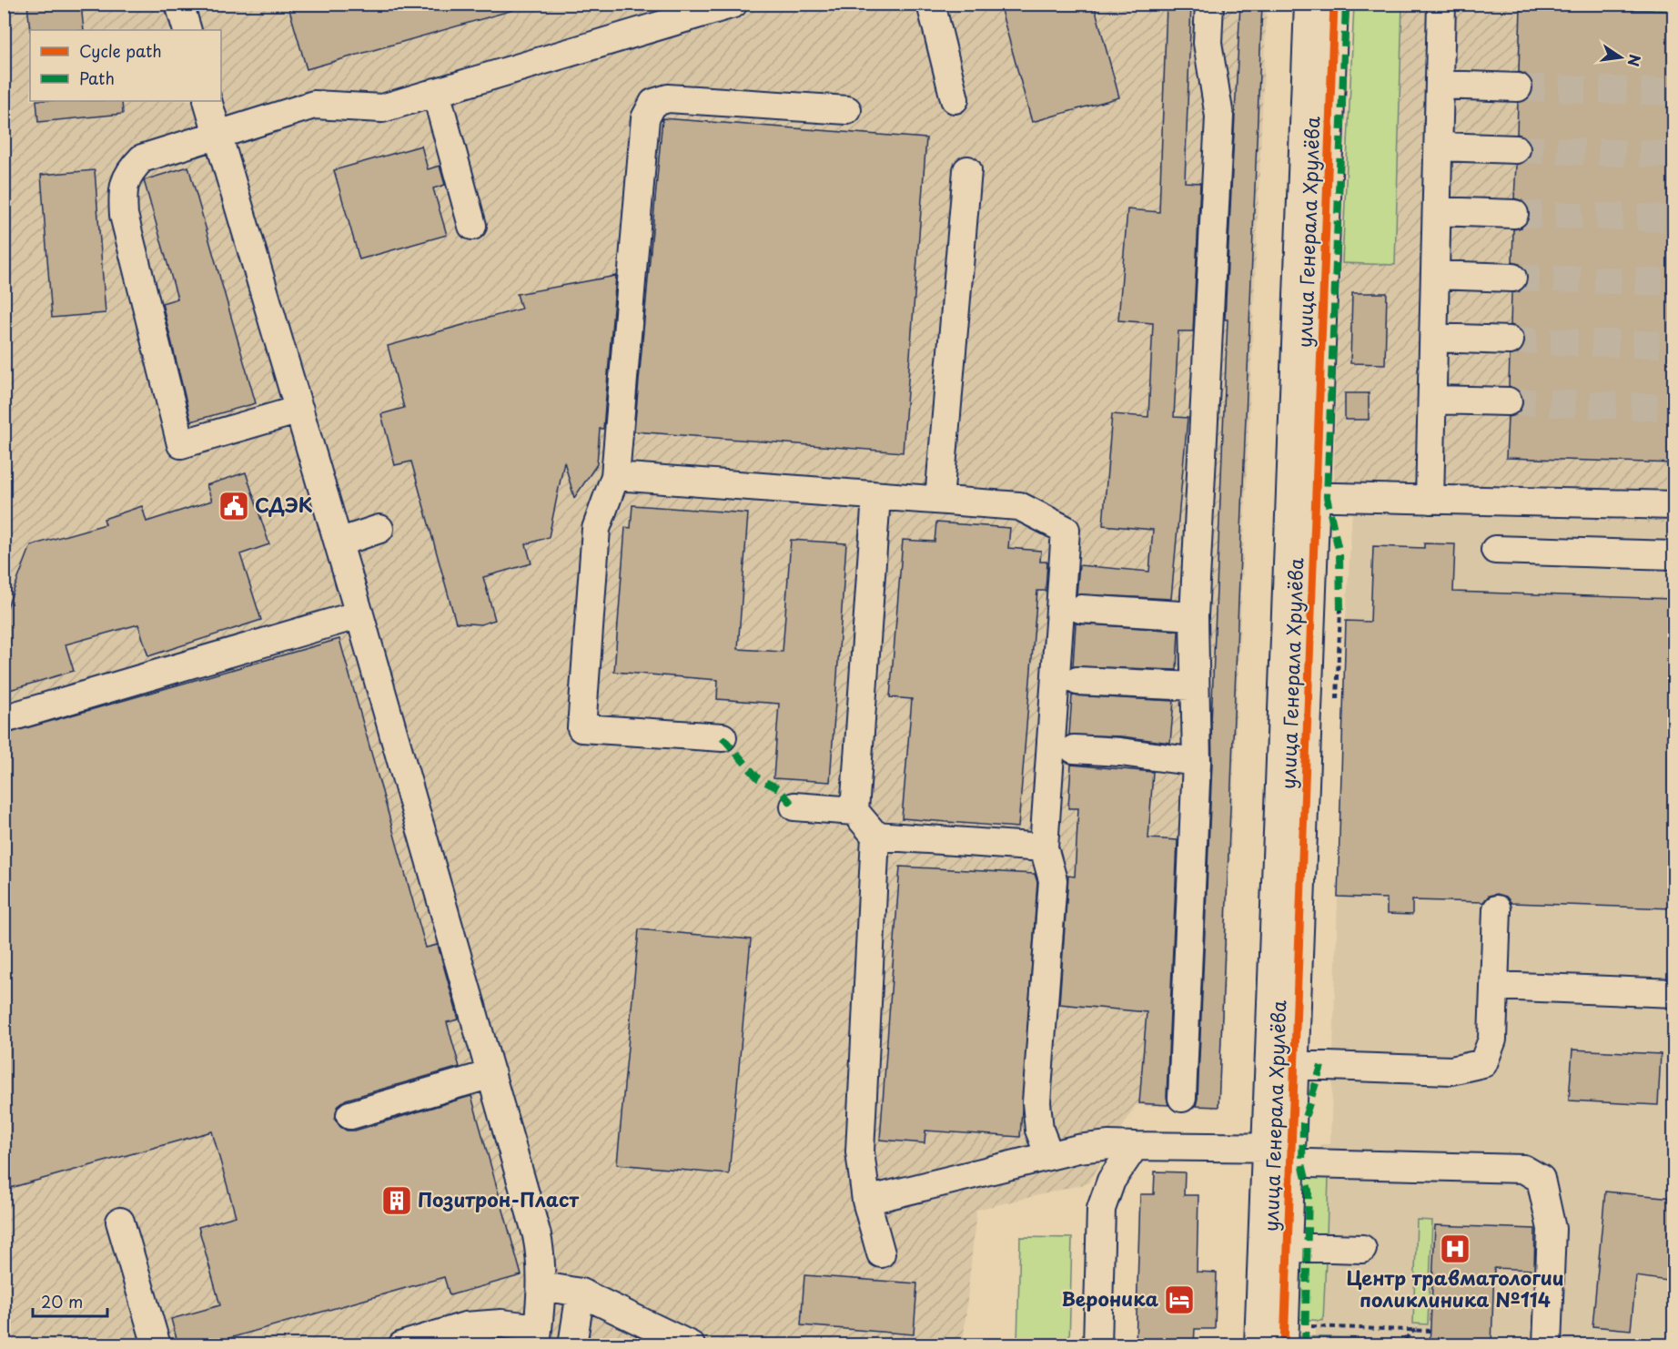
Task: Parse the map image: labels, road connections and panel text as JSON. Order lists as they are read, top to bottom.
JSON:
{
  "streets": {
    "street": ["улица Генерала Хрулёва"]
  },
  "places": {
    "public building": ["СДЭК"],
    "building": ["Позитрон-Пласт"],
    "hospital": ["Центр травматологии поликлиника №114"],
    "hotel": ["Вероника"]
  },
  "legend": ["Cycle path", "Path"],
  "scale_bar": "20 m",
  "north": "right"
}
